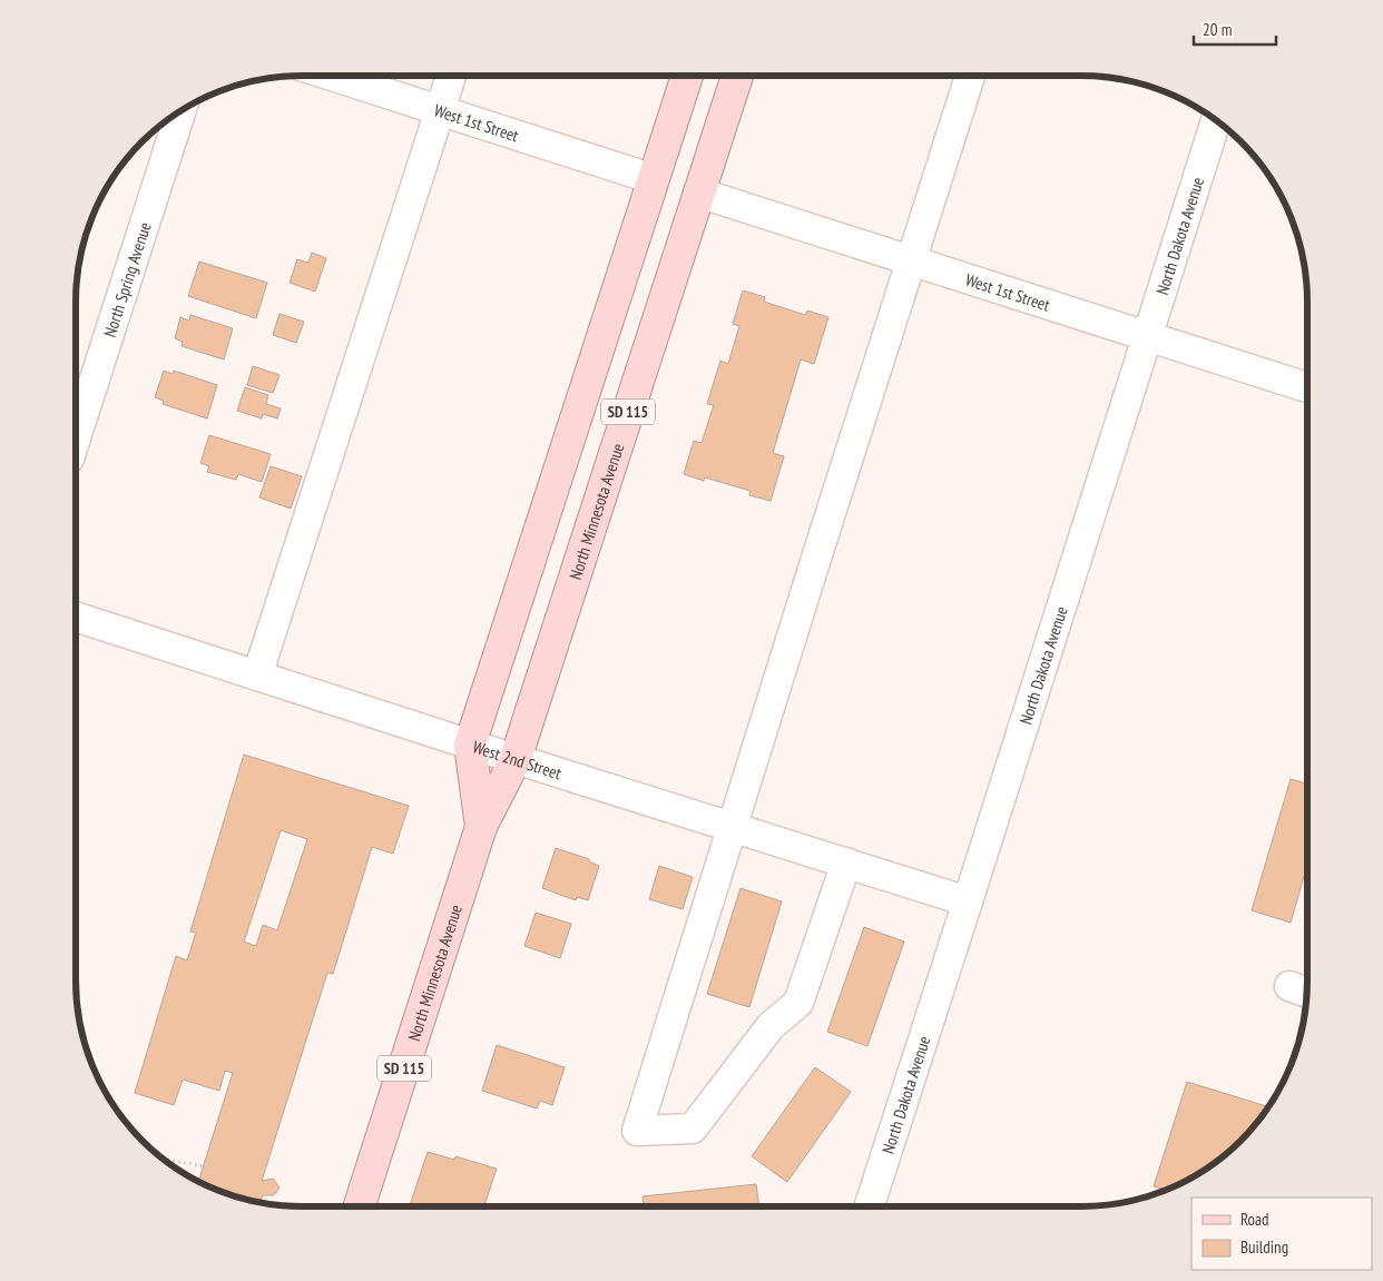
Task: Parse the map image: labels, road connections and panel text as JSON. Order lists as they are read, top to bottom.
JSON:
{
  "streets": {
    "main road": ["SD 115", "North Minnesota Avenue"],
    "street": [
      "West 1st Street",
      "North Dakota Avenue",
      "North Spring Avenue",
      "West 2nd Street"
    ]
  },
  "crossings": [
    ["West 1st Street", "North Dakota Avenue"],
    ["West 1st Street", "North Minnesota Avenue"],
    ["North Dakota Avenue", "West 2nd Street"],
    ["North Minnesota Avenue", "West 2nd Street"]
  ],
  "legend": ["Road", "Building"],
  "scale_bar": "20 m"
}
